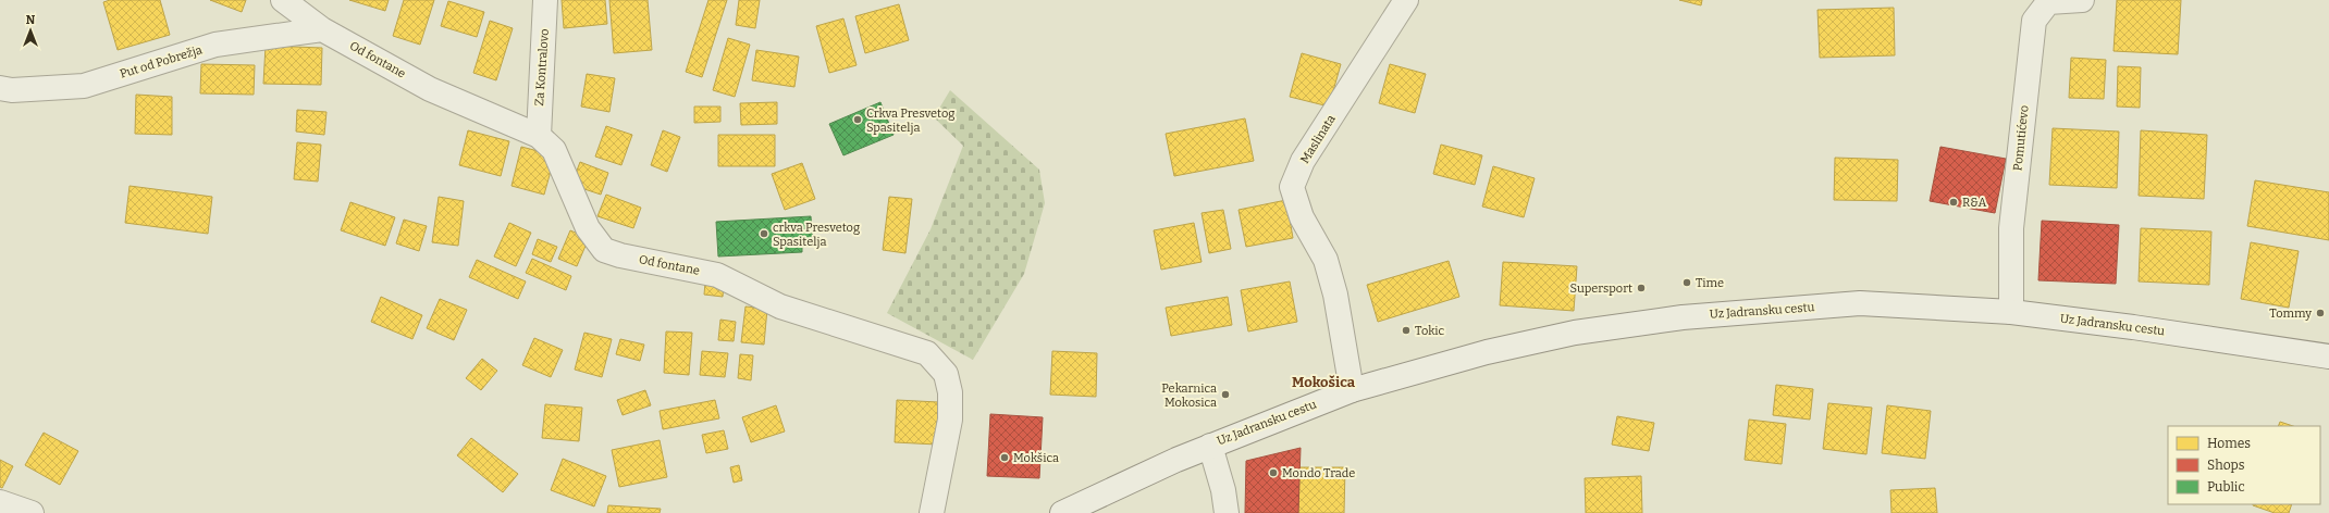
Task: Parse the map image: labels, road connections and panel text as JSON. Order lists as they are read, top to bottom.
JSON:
{
  "streets": {
    "street": [
      "Od fontane",
      "Put od Pobrežja",
      "Za Kontralovo",
      "Pomutićevo",
      "Maslinata",
      "Uz Jadransku cestu"
    ]
  },
  "crossings": [
    ["Od fontane", "Put od Pobrežja"],
    ["Od fontane", "Za Kontralovo"],
    ["Pomutićevo", "Uz Jadransku cestu"],
    ["Maslinata", "Uz Jadransku cestu"]
  ],
  "districts": ["Mokošica"],
  "places": [
    "Crkva Presvetog Spasitelja",
    "R&A",
    "crkva Presvetog Spasitelja",
    "Time",
    "Supersport",
    "Tommy",
    "Tokic",
    "Pekarnica Mokosica",
    "Mokšica",
    "Mondo Trade"
  ],
  "legend": ["Homes", "Shops", "Public"],
  "north": "top"
}
